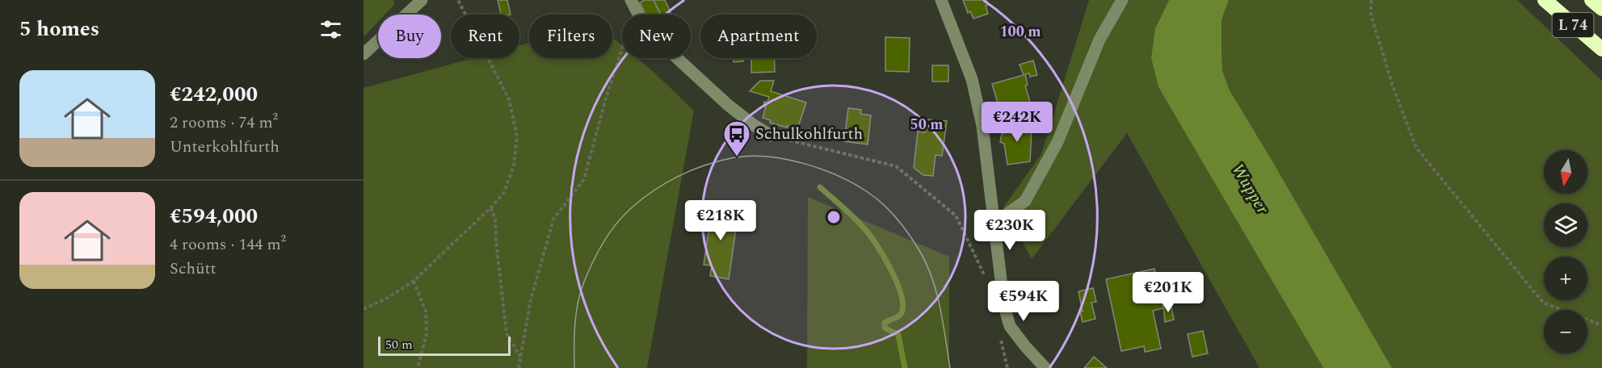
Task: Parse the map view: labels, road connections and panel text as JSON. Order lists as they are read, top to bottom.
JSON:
{
  "streets": {
    "highway": ["L 74"]
  },
  "water": ["Wupper"],
  "places": {
    "bus stop": ["Schulkohlfurth"]
  },
  "scale_bar": "50 m",
  "north": "bottom",
  "page": {
    "heading": "5 homes",
    "chip": [
      "Buy",
      "Rent",
      "Filters",
      "New",
      "Apartment"
    ],
    "list": [
      {
        "name": "€242,000",
        "note": "2 rooms · 74 m² · Unterkohlfurth"
      },
      {
        "name": "€594,000",
        "note": "4 rooms · 144 m² · Schütt"
      }
    ],
    "price": [
      "€242K",
      "€218K",
      "€230K",
      "€201K",
      "€594K"
    ],
    "map_buttons": ["+", "−"],
    "scale": "50 m"
  },
  "rings": ["100 m", "50 m"]
}
